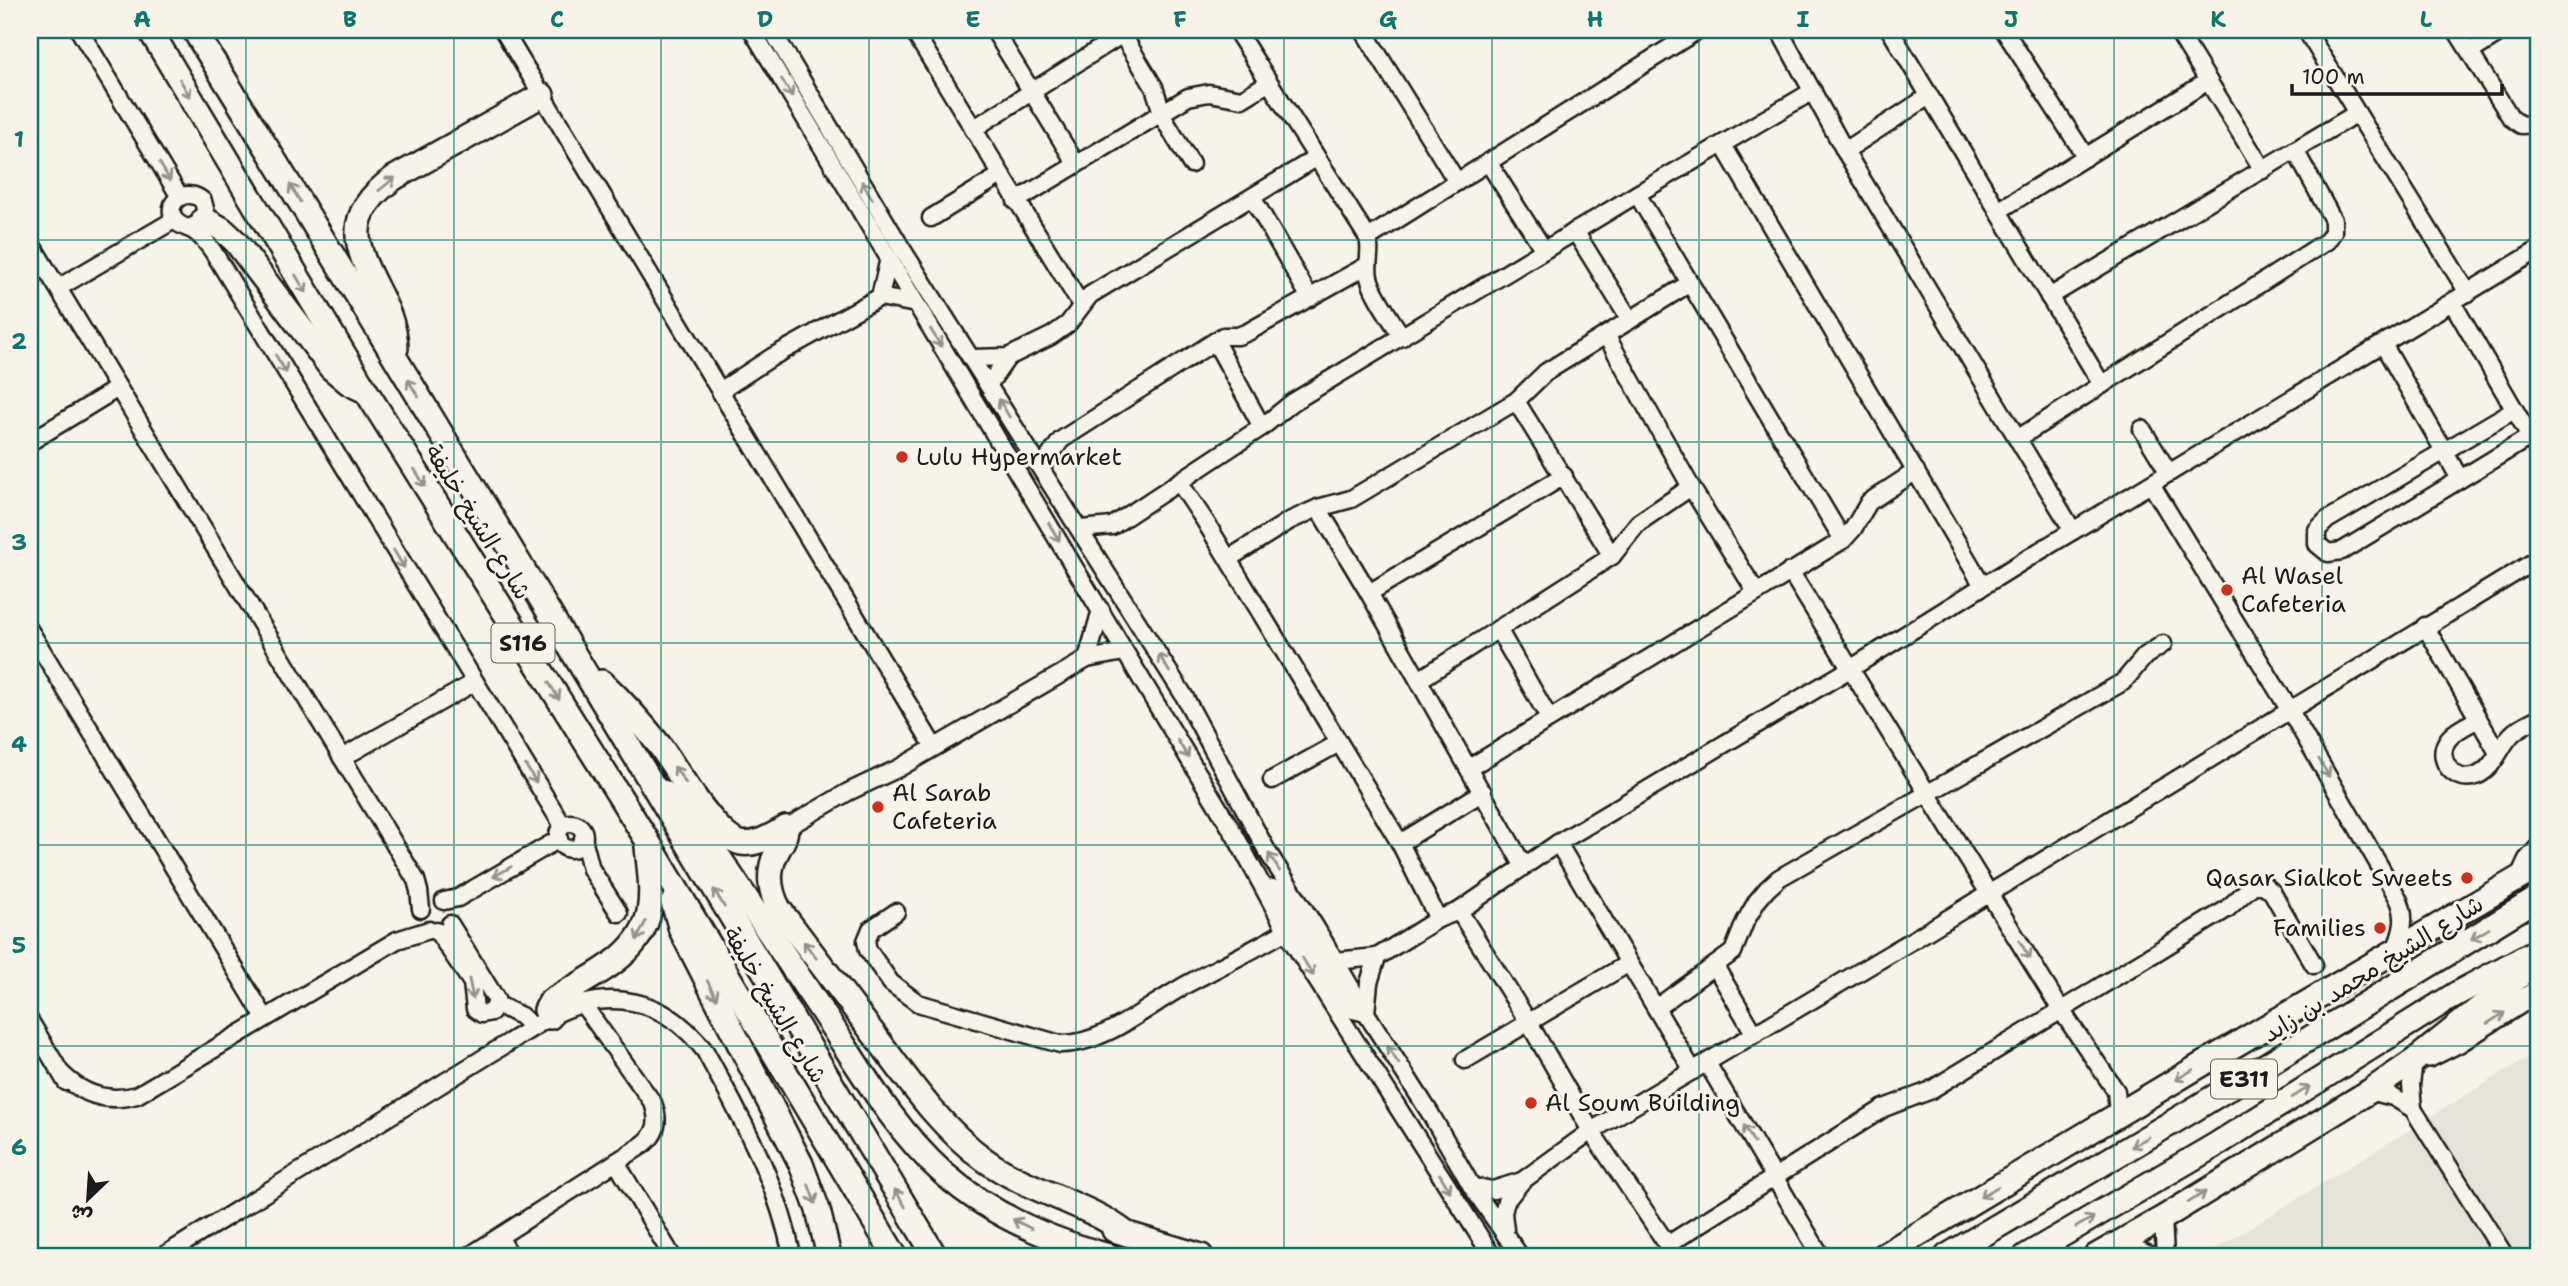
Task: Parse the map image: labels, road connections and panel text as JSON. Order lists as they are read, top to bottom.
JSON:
{
  "streets": {
    "highway": [
      "شارع الشيخ خليفة",
      "S116",
      "شارع الشيخ محمد بن زايد",
      "E311"
    ]
  },
  "places": [
    "Lulu Hypermarket",
    "Al Wasel Cafeteria",
    "Al Sarab Cafeteria",
    "Qasar Sialkot Sweets",
    "Families",
    "Al Soum Building"
  ],
  "scale_bar": "100 m",
  "north": "bottom left",
  "grid": {
    "columns": [
      "A",
      "B",
      "C",
      "D",
      "E",
      "F",
      "G",
      "H",
      "I",
      "J",
      "K",
      "L"
    ],
    "rows": [
      "1",
      "2",
      "3",
      "4",
      "5",
      "6"
    ]
  }
}
